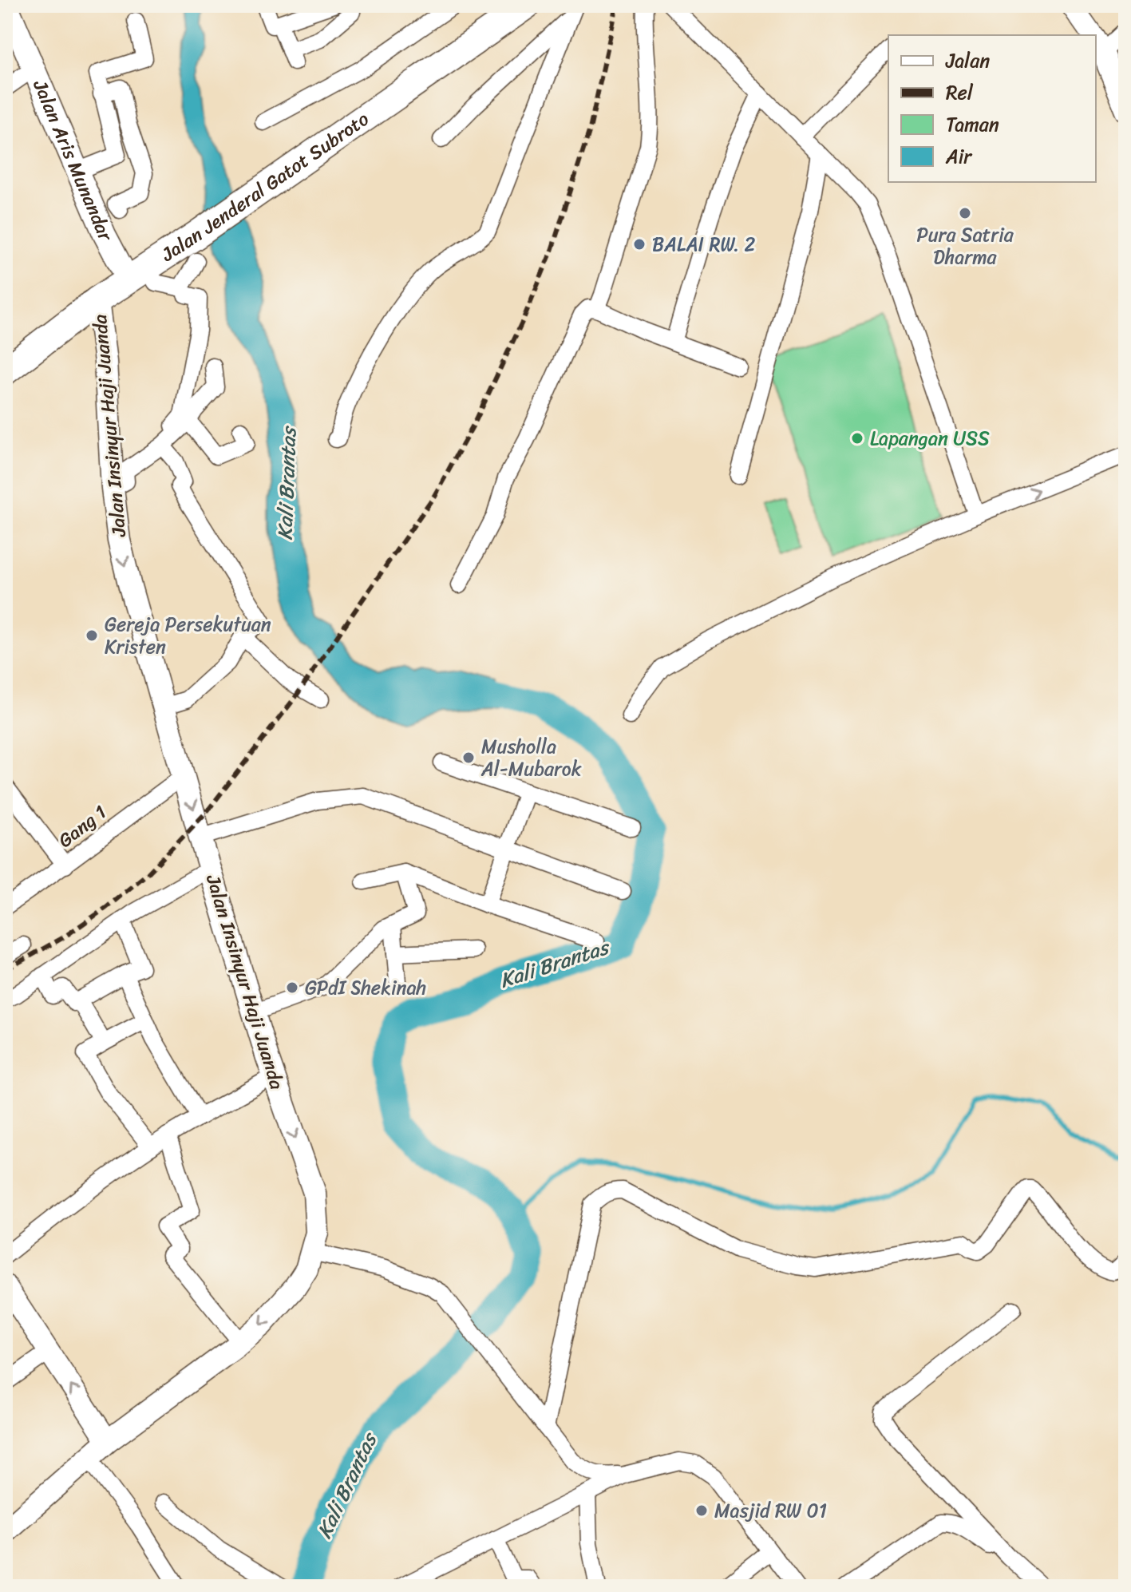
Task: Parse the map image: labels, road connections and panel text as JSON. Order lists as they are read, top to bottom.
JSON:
{
  "streets": {
    "highway": ["Jalan Jenderal Gatot Subroto"],
    "main road": ["Jalan Aris Munandar", "Jalan Insinyur Haji Juanda"],
    "street": ["Gang 1"]
  },
  "crossings": [
    ["Jalan Aris Munandar", "Jalan Jenderal Gatot Subroto"],
    ["Jalan Jenderal Gatot Subroto", "Jalan Insinyur Haji Juanda"],
    ["Jalan Insinyur Haji Juanda", "Gang 1"]
  ],
  "one_way": ["Jalan Insinyur Haji Juanda"],
  "water": ["Kali Brantas"],
  "places": [
    "Pura Satria Dharma",
    "BALAI RW. 2",
    "Lapangan USS",
    "Gereja Persekutuan Kristen",
    "Musholla Al-Mubarok",
    "GPdI Shekinah",
    "Masjid RW 01"
  ],
  "legend": [
    "Jalan",
    "Rel",
    "Taman",
    "Air"
  ]
}
